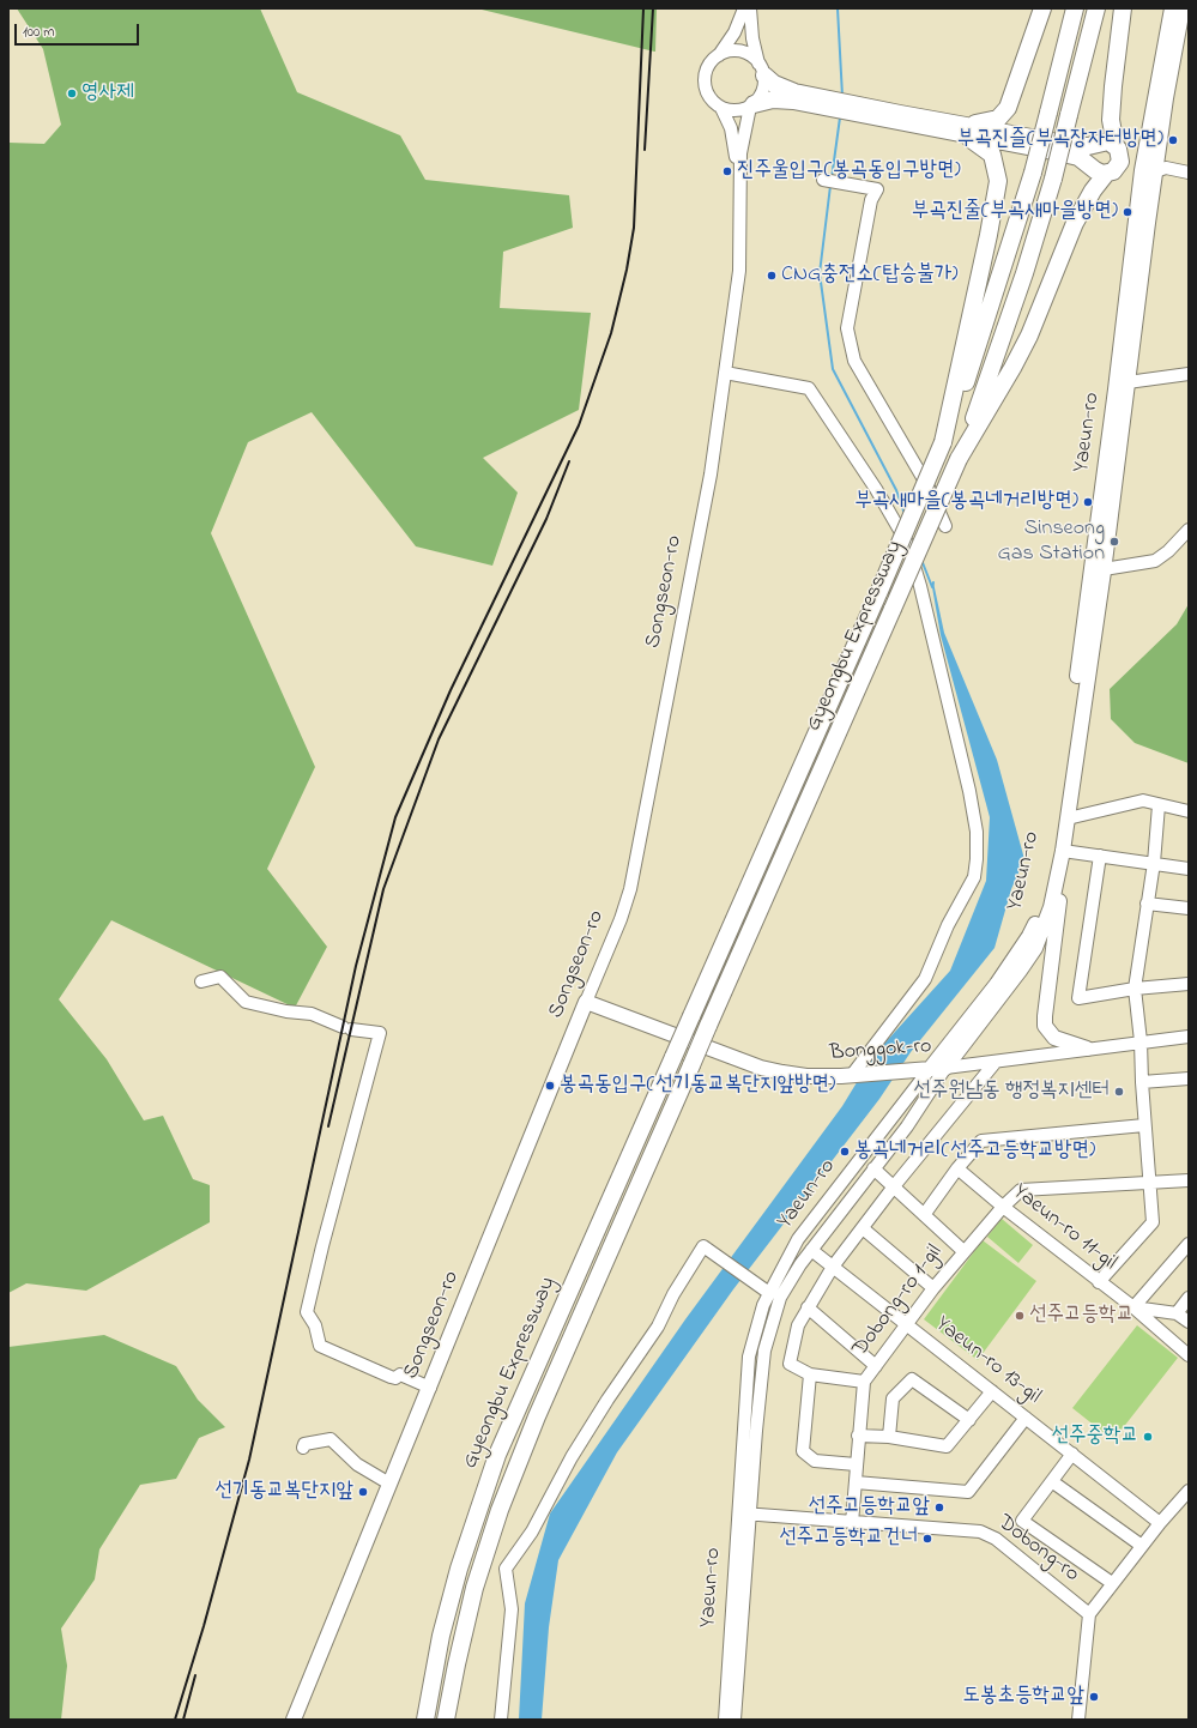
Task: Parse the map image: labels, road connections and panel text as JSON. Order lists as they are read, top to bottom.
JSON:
{
  "streets": {
    "highway": ["Gyeongbu Expressway"],
    "main road": ["Yaeun-ro", "Songseon-ro", "Bonggok-ro"],
    "street": [
      "Yaeun-ro 11-gil",
      "Dobong-ro 1-gil",
      "Yaeun-ro 13-gil",
      "Dobong-ro"
    ]
  },
  "crossings": [
    ["Yaeun-ro", "Bonggok-ro"],
    ["Yaeun-ro", "Yaeun-ro 13-gil"],
    ["Yaeun-ro", "Dobong-ro"],
    ["Songseon-ro", "Bonggok-ro"],
    ["Yaeun-ro 11-gil", "Dobong-ro 1-gil"],
    ["Dobong-ro 1-gil", "Yaeun-ro 13-gil"],
    ["Dobong-ro 1-gil", "Dobong-ro"]
  ],
  "places": [
    "영사제",
    "부곡진즐(부곡장자터방면)",
    "진주울입구(봉곡동입구방면)",
    "부곡진줄(부곡새마을방면)",
    "CNG충전소(탑승불가)",
    "부곡새마을(봉곡네거리방면)",
    "Sinseong Gas Station",
    "봉곡동입구(선기동교복단지앞방면)",
    "선주원남동 행정복지센터",
    "봉곡네거리(선주고등학교방면)",
    "선주고등학교",
    "선주중학교",
    "선기동교복단지앞",
    "선주고등학교앞",
    "선주고등학교건너",
    "도봉초등학교앞"
  ],
  "scale_bar": "100 m"
}
